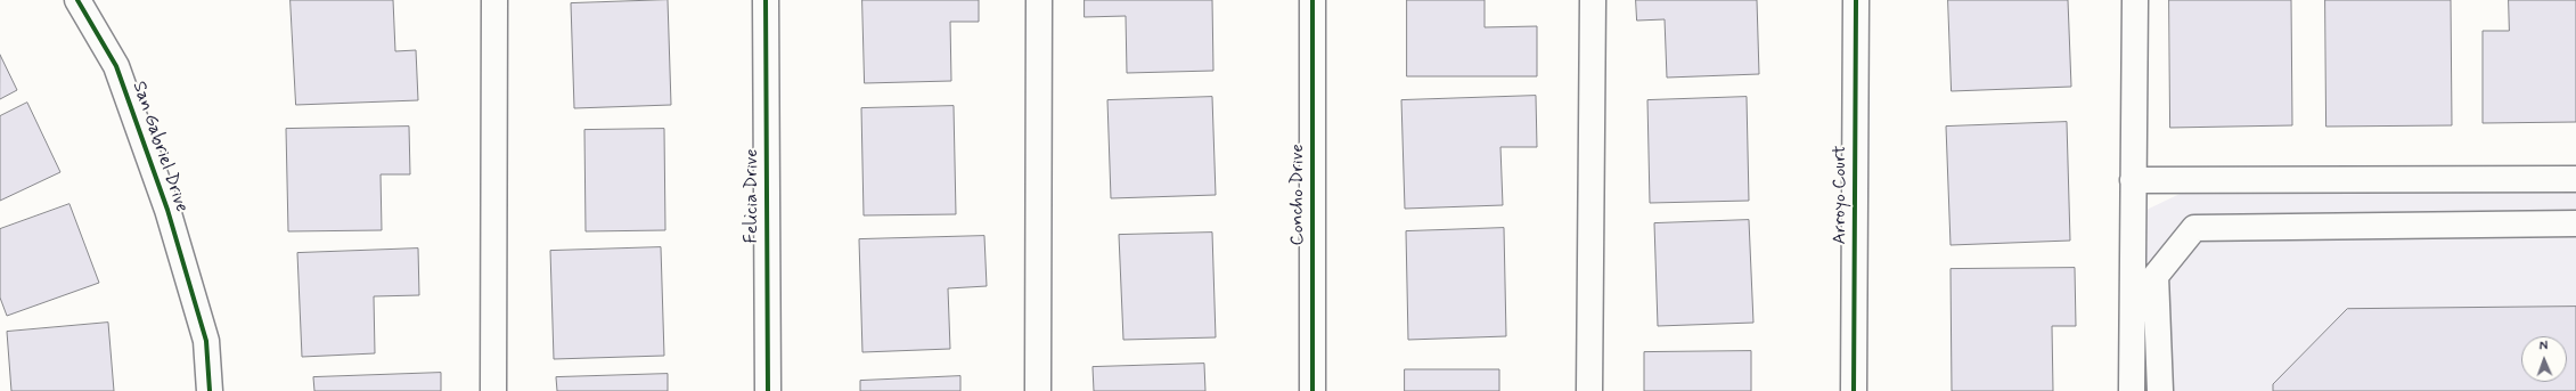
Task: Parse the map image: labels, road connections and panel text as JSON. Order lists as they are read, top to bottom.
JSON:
{
  "streets": {
    "street": [
      "San Gabriel Drive",
      "Concho Drive",
      "Arroyo Court",
      "Felicia Drive"
    ]
  },
  "north": "top"
}
